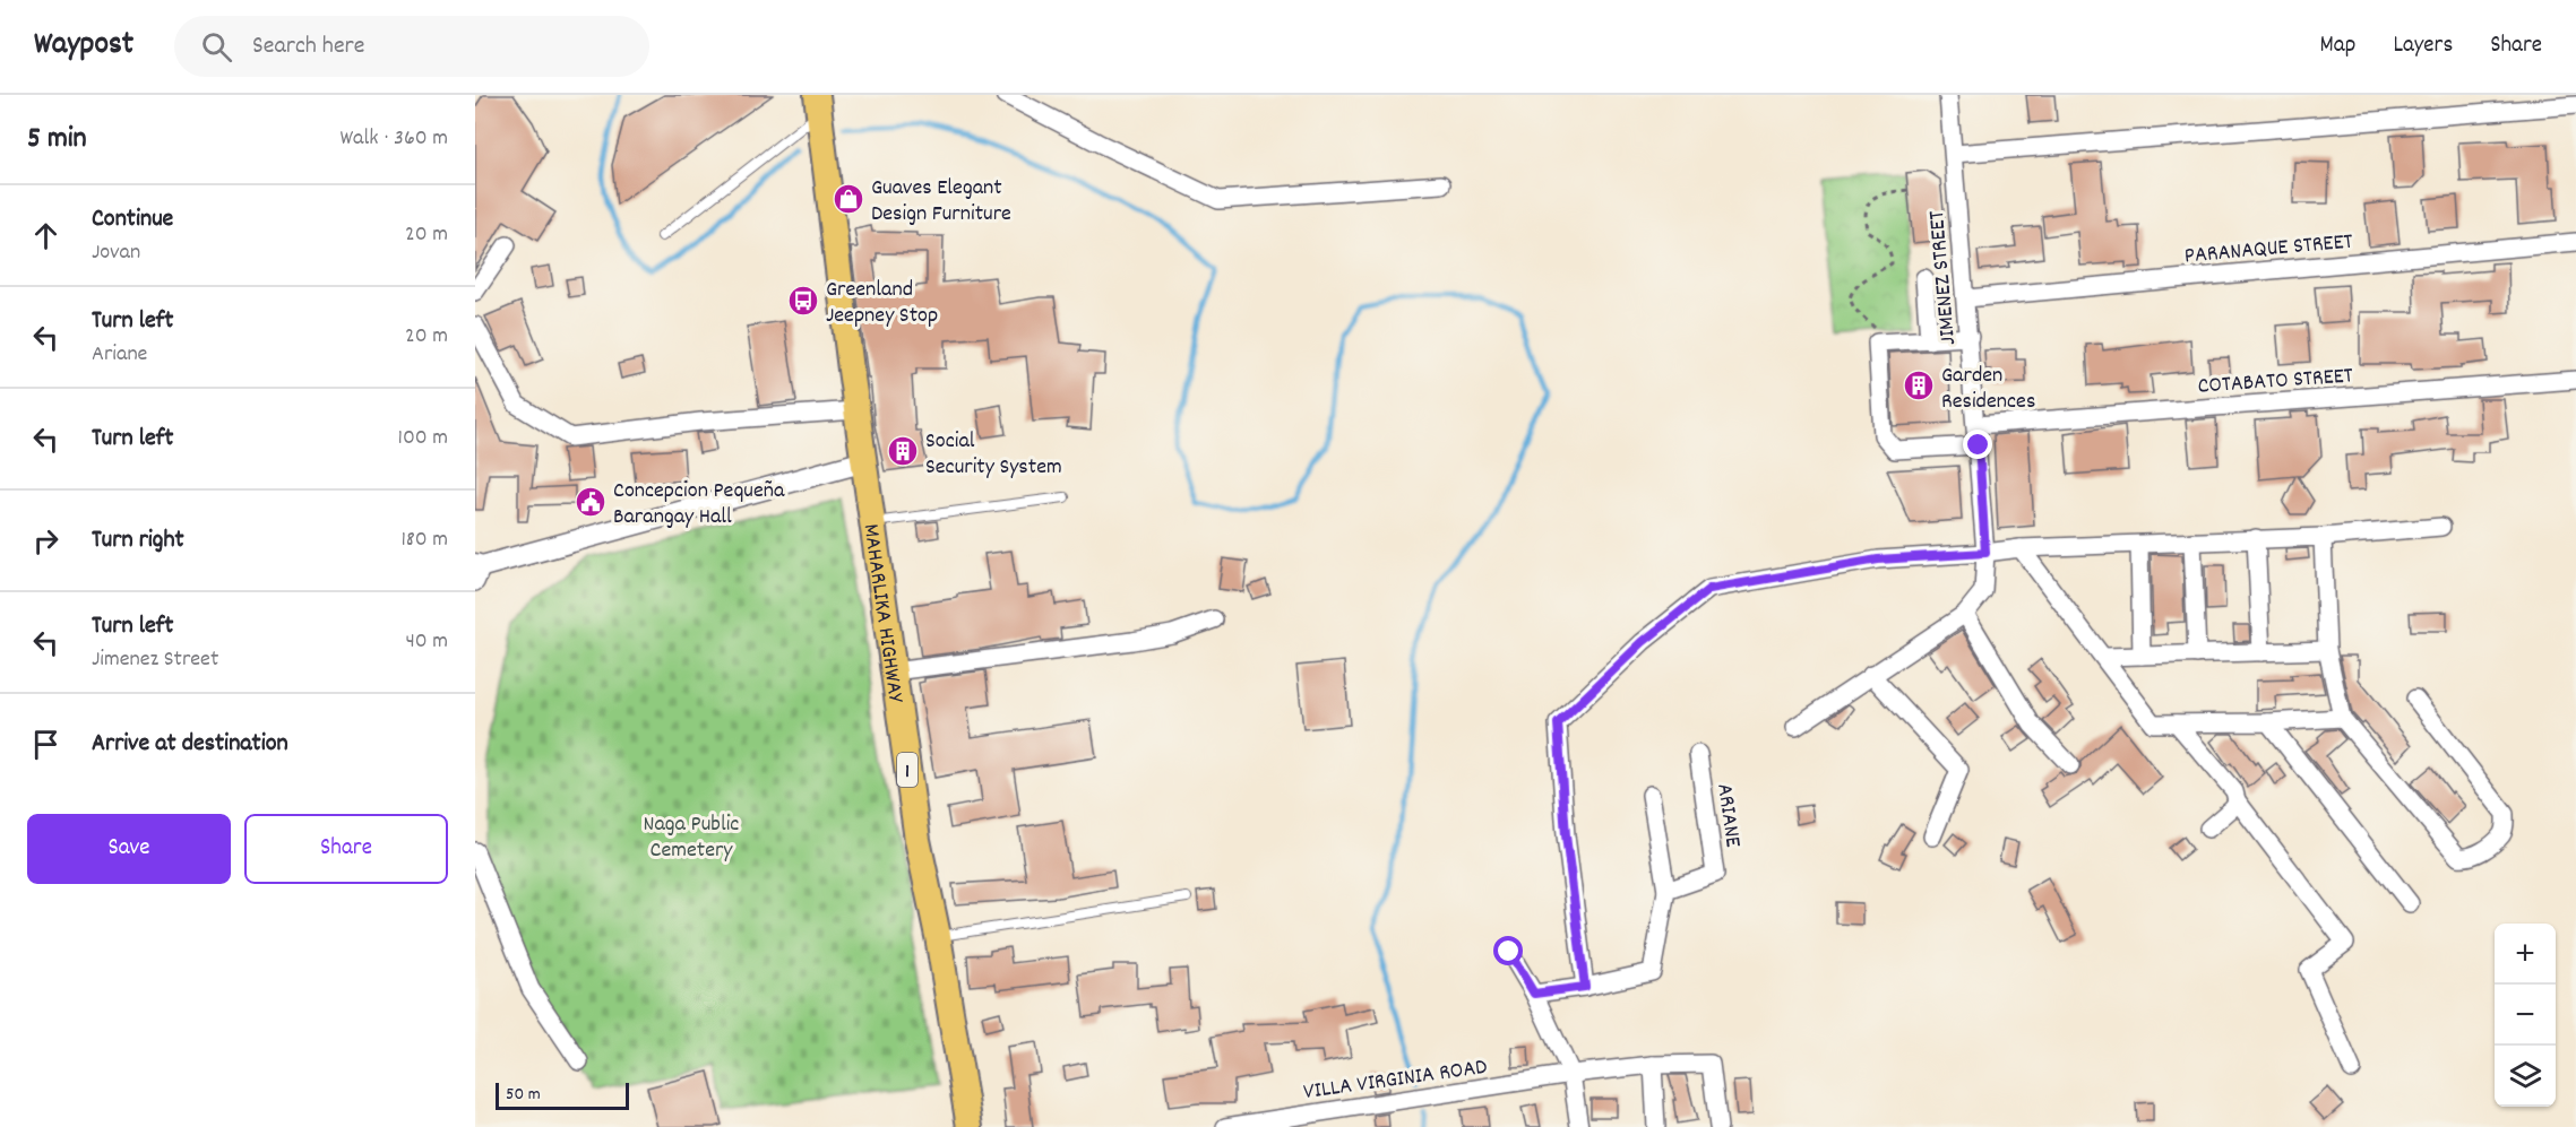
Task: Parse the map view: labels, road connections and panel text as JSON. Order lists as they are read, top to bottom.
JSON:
{
  "streets": {
    "main road": ["MAHARLIKA HIGHWAY", "1"],
    "street": [
      "PARANAQUE STREET",
      "JIMENEZ STREET",
      "COTABATO STREET",
      "ARIANE",
      "VILLA VIRGINIA ROAD"
    ]
  },
  "crossings": [
    ["PARANAQUE STREET", "JIMENEZ STREET"],
    ["JIMENEZ STREET", "COTABATO STREET"]
  ],
  "parks": ["Naga Public Cemetery"],
  "places": {
    "shop": ["Guaves Elegant Design Furniture"],
    "bus stop": ["Greenland Jeepney Stop"],
    "building": ["Garden Residences", "Social Security System"],
    "public building": ["Concepcion Pequeña Barangay Hall"]
  },
  "scale_bar": "50 m",
  "page": {
    "header": "Waypost",
    "search": "Search here",
    "nav": ["Map", "Layers", "Share"],
    "heading": ["5 min", "Walk · 360 m"],
    "list": [
      ["Continue", "Jovan", "20 m"],
      ["Turn left", "Ariane", "20 m"],
      ["Turn left", "100 m"],
      ["Turn right", "180 m"],
      ["Turn left", "Jimenez Street", "40 m"],
      "Arrive at destination"
    ],
    "buttons": ["Save", "Share"],
    "map_buttons": ["+", "−"],
    "scale": "50 m"
  }
}
